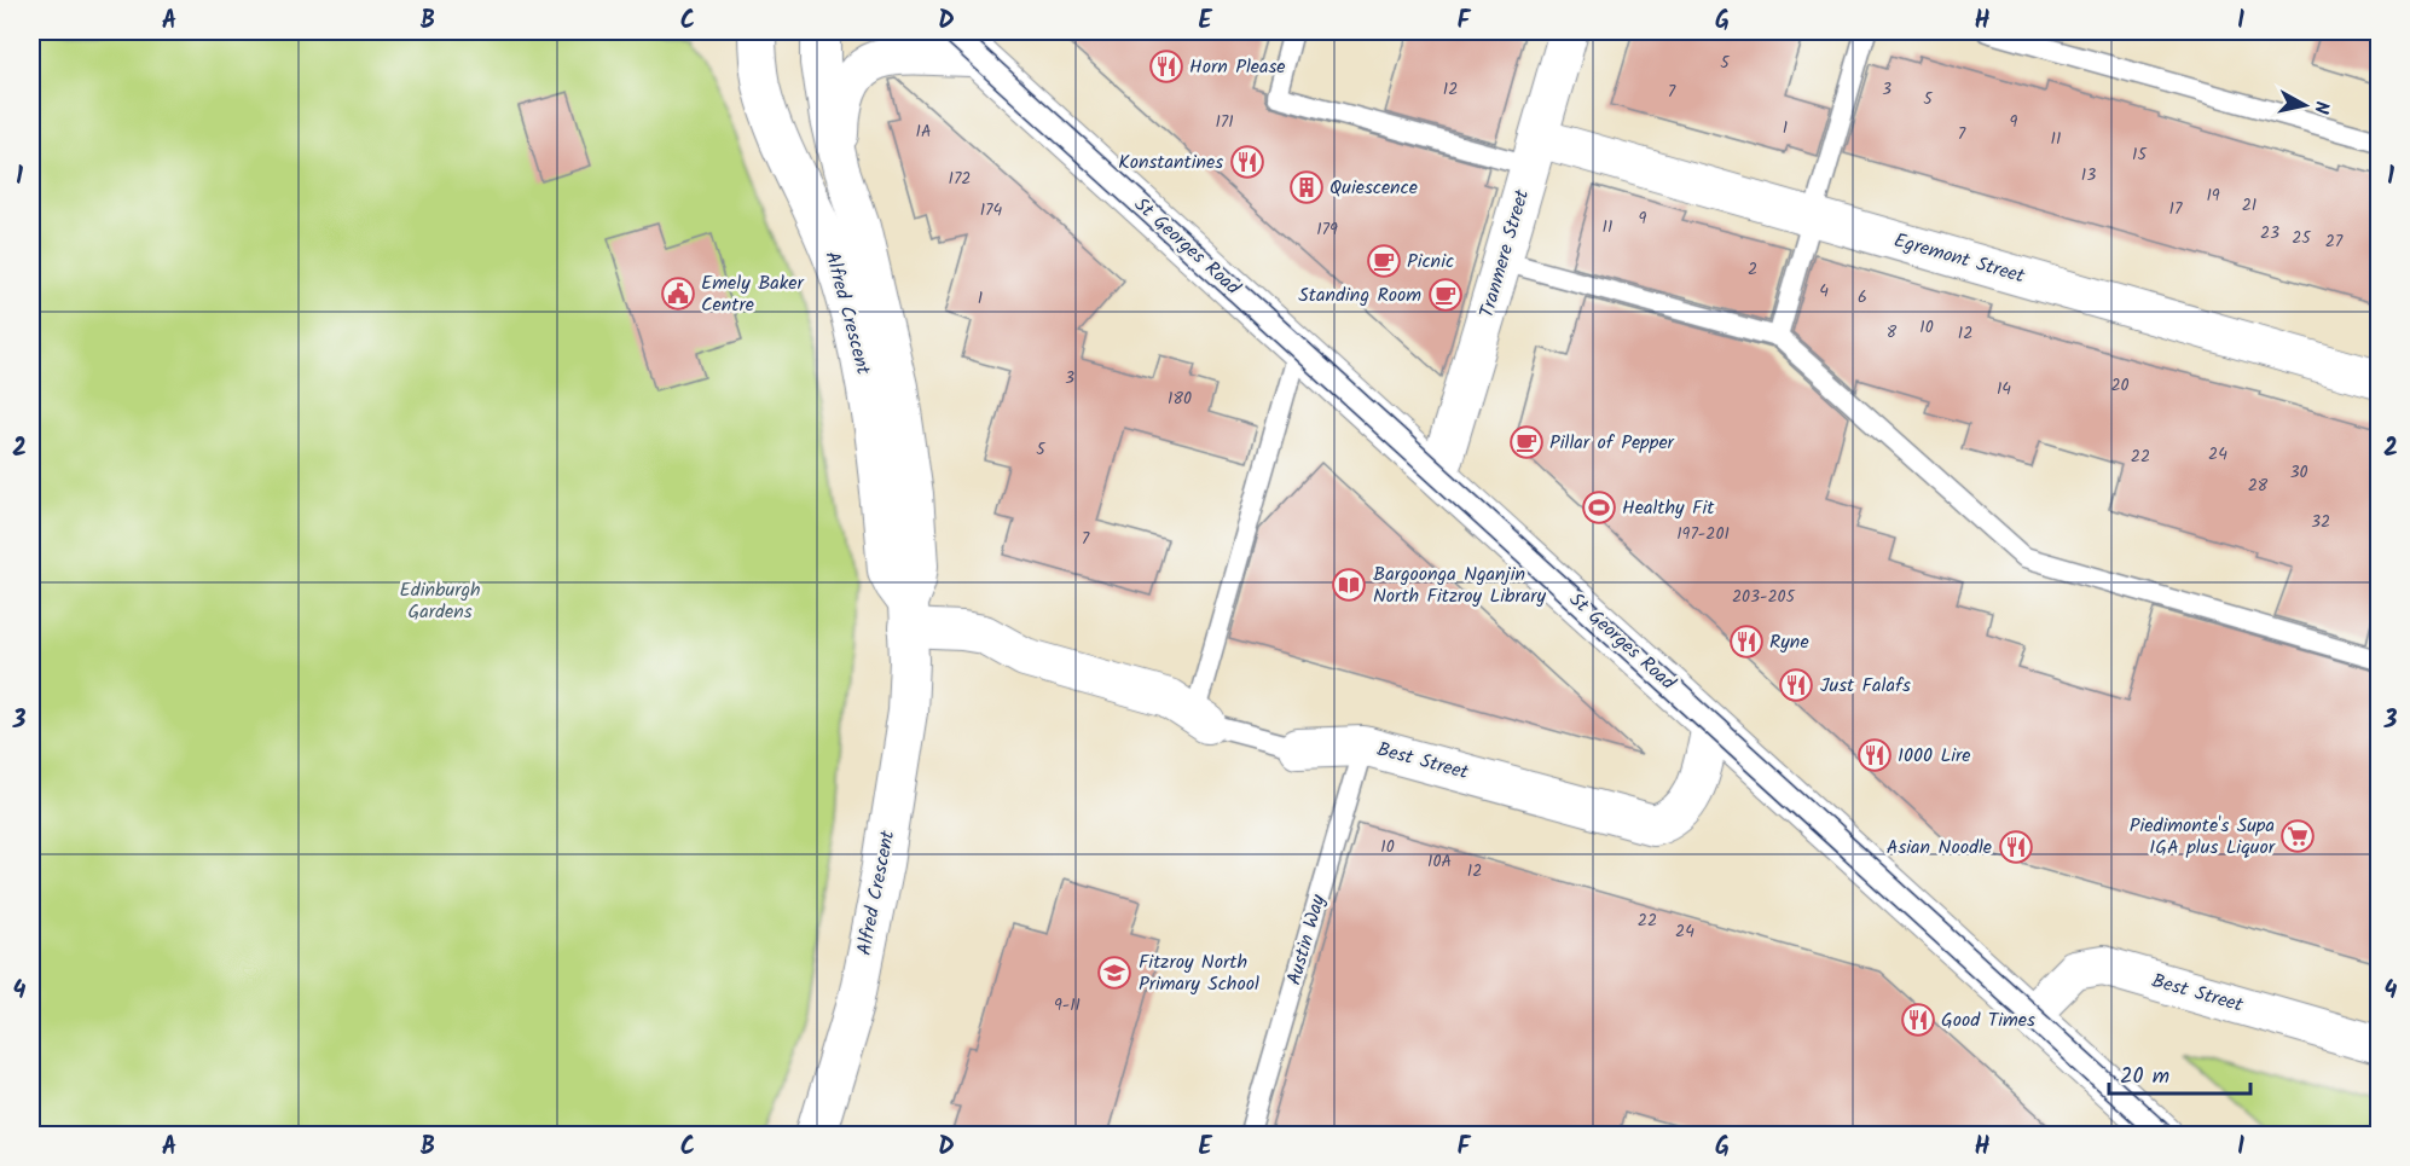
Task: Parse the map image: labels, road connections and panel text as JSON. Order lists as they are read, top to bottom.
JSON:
{
  "streets": {
    "highway": ["St Georges Road"],
    "street": [
      "Tranmere Street",
      "Egremont Street",
      "Alfred Crescent",
      "Best Street"
    ],
    "lane": ["Austin Way"]
  },
  "crossings": [
    ["St Georges Road", "Tranmere Street"],
    ["St Georges Road", "Best Street"],
    ["Tranmere Street", "Egremont Street"],
    ["Alfred Crescent", "Best Street"],
    ["Best Street", "Austin Way"]
  ],
  "parks": ["Edinburgh Gardens"],
  "places": {
    "restaurant": [
      "Horn Please",
      "Konstantines",
      "Ryne",
      "Just Falafs",
      "1000 Lire",
      "Asian Noodle",
      "Good Times"
    ],
    "building": ["Quiescence"],
    "cafe": ["Picnic", "Standing Room", "Pillar of Pepper"],
    "public building": ["Emely Baker Centre"],
    "sports": ["Healthy Fit"],
    "library": ["Bargoonga Nganjin North Fitzroy Library"],
    "supermarket": ["Piedimonte's Supa IGA plus Liquor"],
    "school or university": ["Fitzroy North Primary School"]
  },
  "house_numbers": [
    "5",
    "12",
    "3",
    "7",
    "5",
    "171",
    "9",
    "1",
    "1A",
    "7",
    "11",
    "15",
    "13",
    "172",
    "19",
    "21",
    "17",
    "174",
    "9",
    "11",
    "179",
    "23",
    "25",
    "27",
    "2",
    "4",
    "6",
    "1",
    "10",
    "8",
    "12",
    "3",
    "20",
    "14",
    "180",
    "5",
    "24",
    "22",
    "30",
    "28",
    "32",
    "197-201",
    "7",
    "203-205",
    "10",
    "10A",
    "12",
    "22",
    "24",
    "9-11"
  ],
  "scale_bar": "20 m",
  "north": "right",
  "grid": {
    "columns": [
      "A",
      "B",
      "C",
      "D",
      "E",
      "F",
      "G",
      "H",
      "I"
    ],
    "rows": [
      "1",
      "2",
      "3",
      "4"
    ]
  }
}
